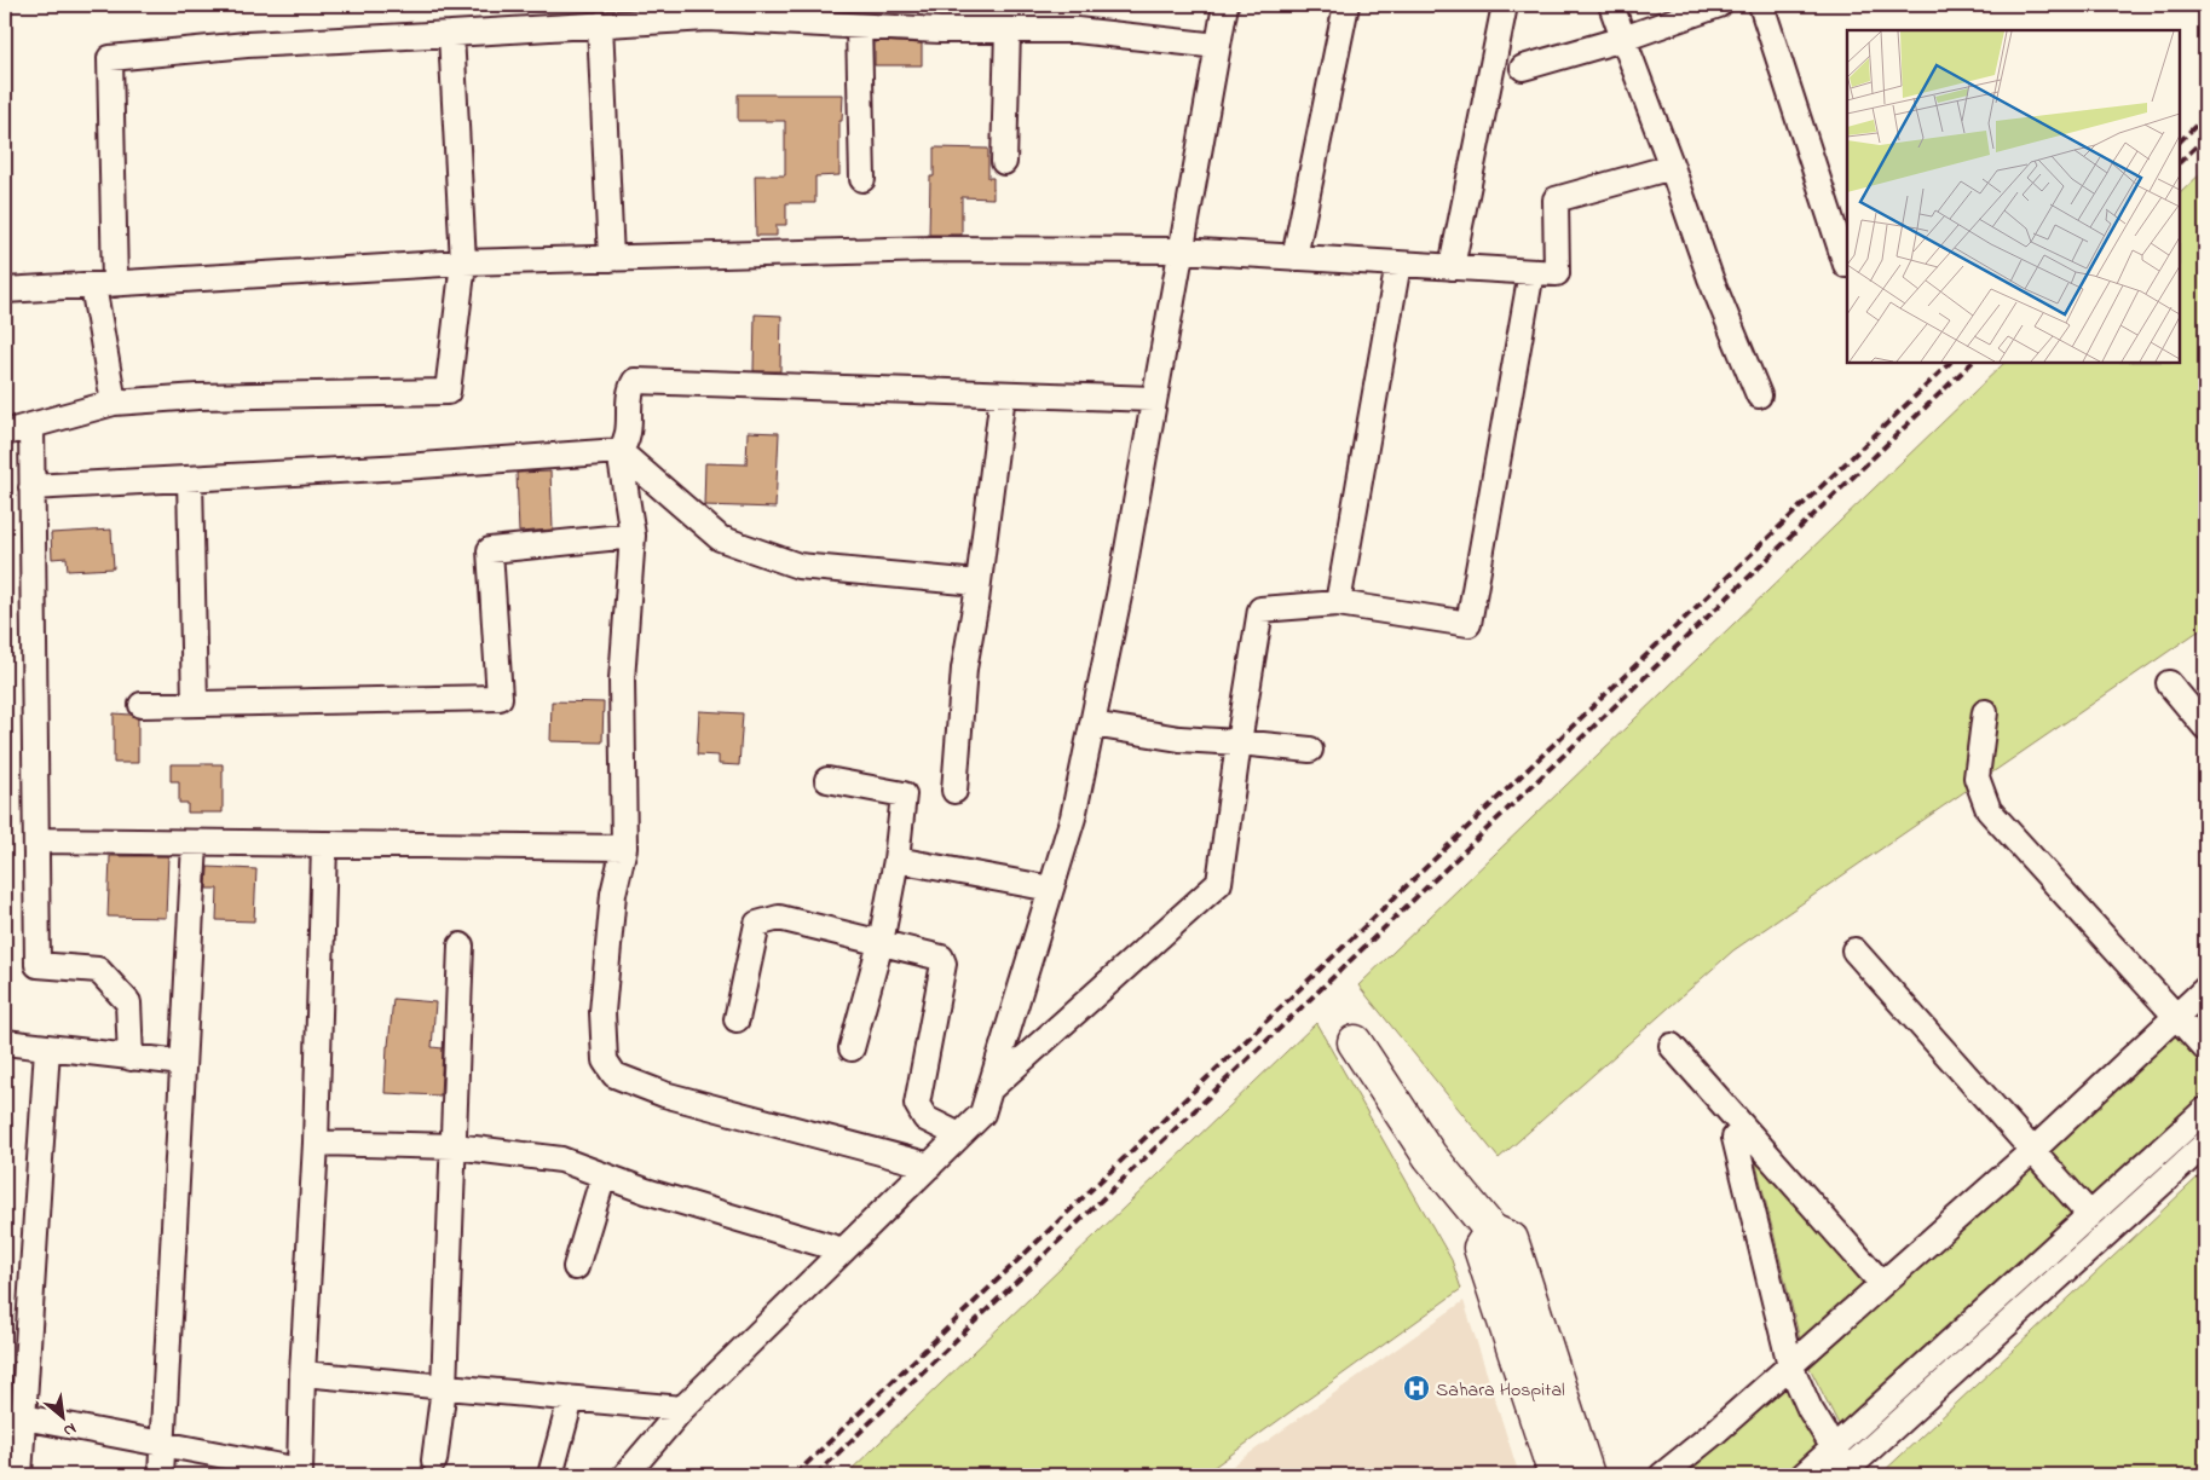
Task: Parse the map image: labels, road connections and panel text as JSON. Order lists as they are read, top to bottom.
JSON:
{
  "places": {
    "hospital": ["Sahara Hospital"]
  },
  "north": "bottom right"
}
